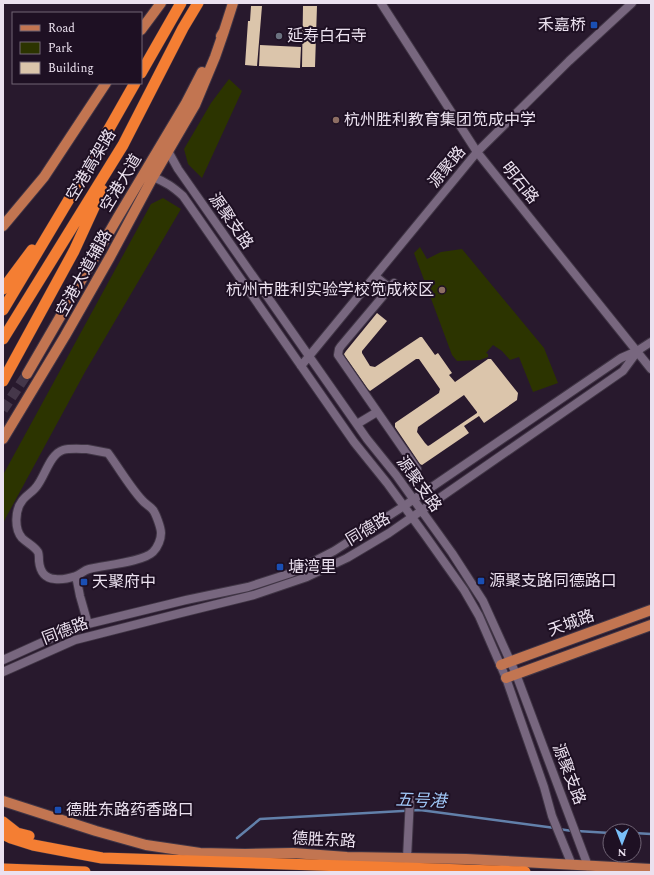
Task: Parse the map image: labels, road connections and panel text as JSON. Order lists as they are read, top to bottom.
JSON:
{
  "streets": {
    "highway": ["空港高架路"],
    "main road": [
      "空港大道",
      "空港大道辅路",
      "天城路",
      "德胜东路"
    ],
    "street": [
      "源聚路",
      "明石路",
      "源聚支路",
      "同德路"
    ]
  },
  "crossings": [
    ["源聚路", "明石路"],
    ["源聚路", "源聚支路"],
    ["空港大道", "空港大道辅路"],
    ["明石路", "同德路"],
    ["源聚支路", "空港大道辅路"],
    ["源聚支路", "同德路"],
    ["源聚支路", "天城路"],
    ["源聚支路", "德胜东路"]
  ],
  "water": ["五号港"],
  "places": {
    "transit": [
      "禾嘉桥",
      "塘湾里",
      "源聚支路同德路口",
      "天聚府中",
      "德胜东路药香路口"
    ],
    "other": ["延寿白石寺", "杭州胜利教育集团笕成中学", "杭州市胜利实验学校笕成校区"]
  },
  "legend": ["Road", "Park", "Building"],
  "north": "bottom"
}
